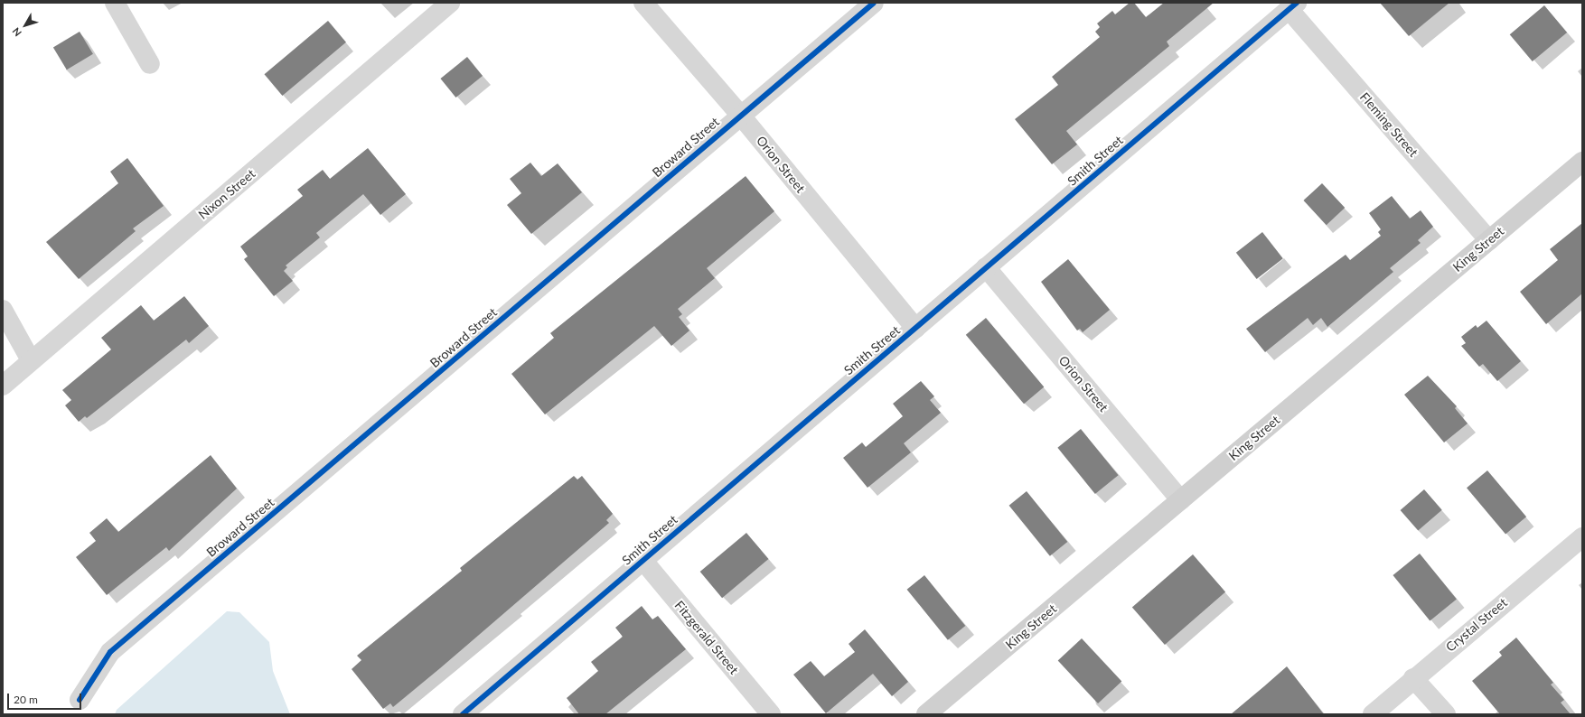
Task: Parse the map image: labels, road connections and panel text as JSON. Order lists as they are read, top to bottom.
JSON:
{
  "streets": {
    "street": [
      "Fleming Street",
      "Broward Street",
      "Smith Street",
      "Orion Street",
      "Nixon Street",
      "King Street",
      "Crystal Street",
      "Fitzgerald Street"
    ]
  },
  "crossings": [
    ["Fleming Street", "Smith Street"],
    ["Fleming Street", "King Street"],
    ["Broward Street", "Orion Street"],
    ["Smith Street", "Orion Street"],
    ["Smith Street", "Fitzgerald Street"],
    ["Orion Street", "King Street"]
  ],
  "scale_bar": "20 m",
  "north": "bottom left"
}
